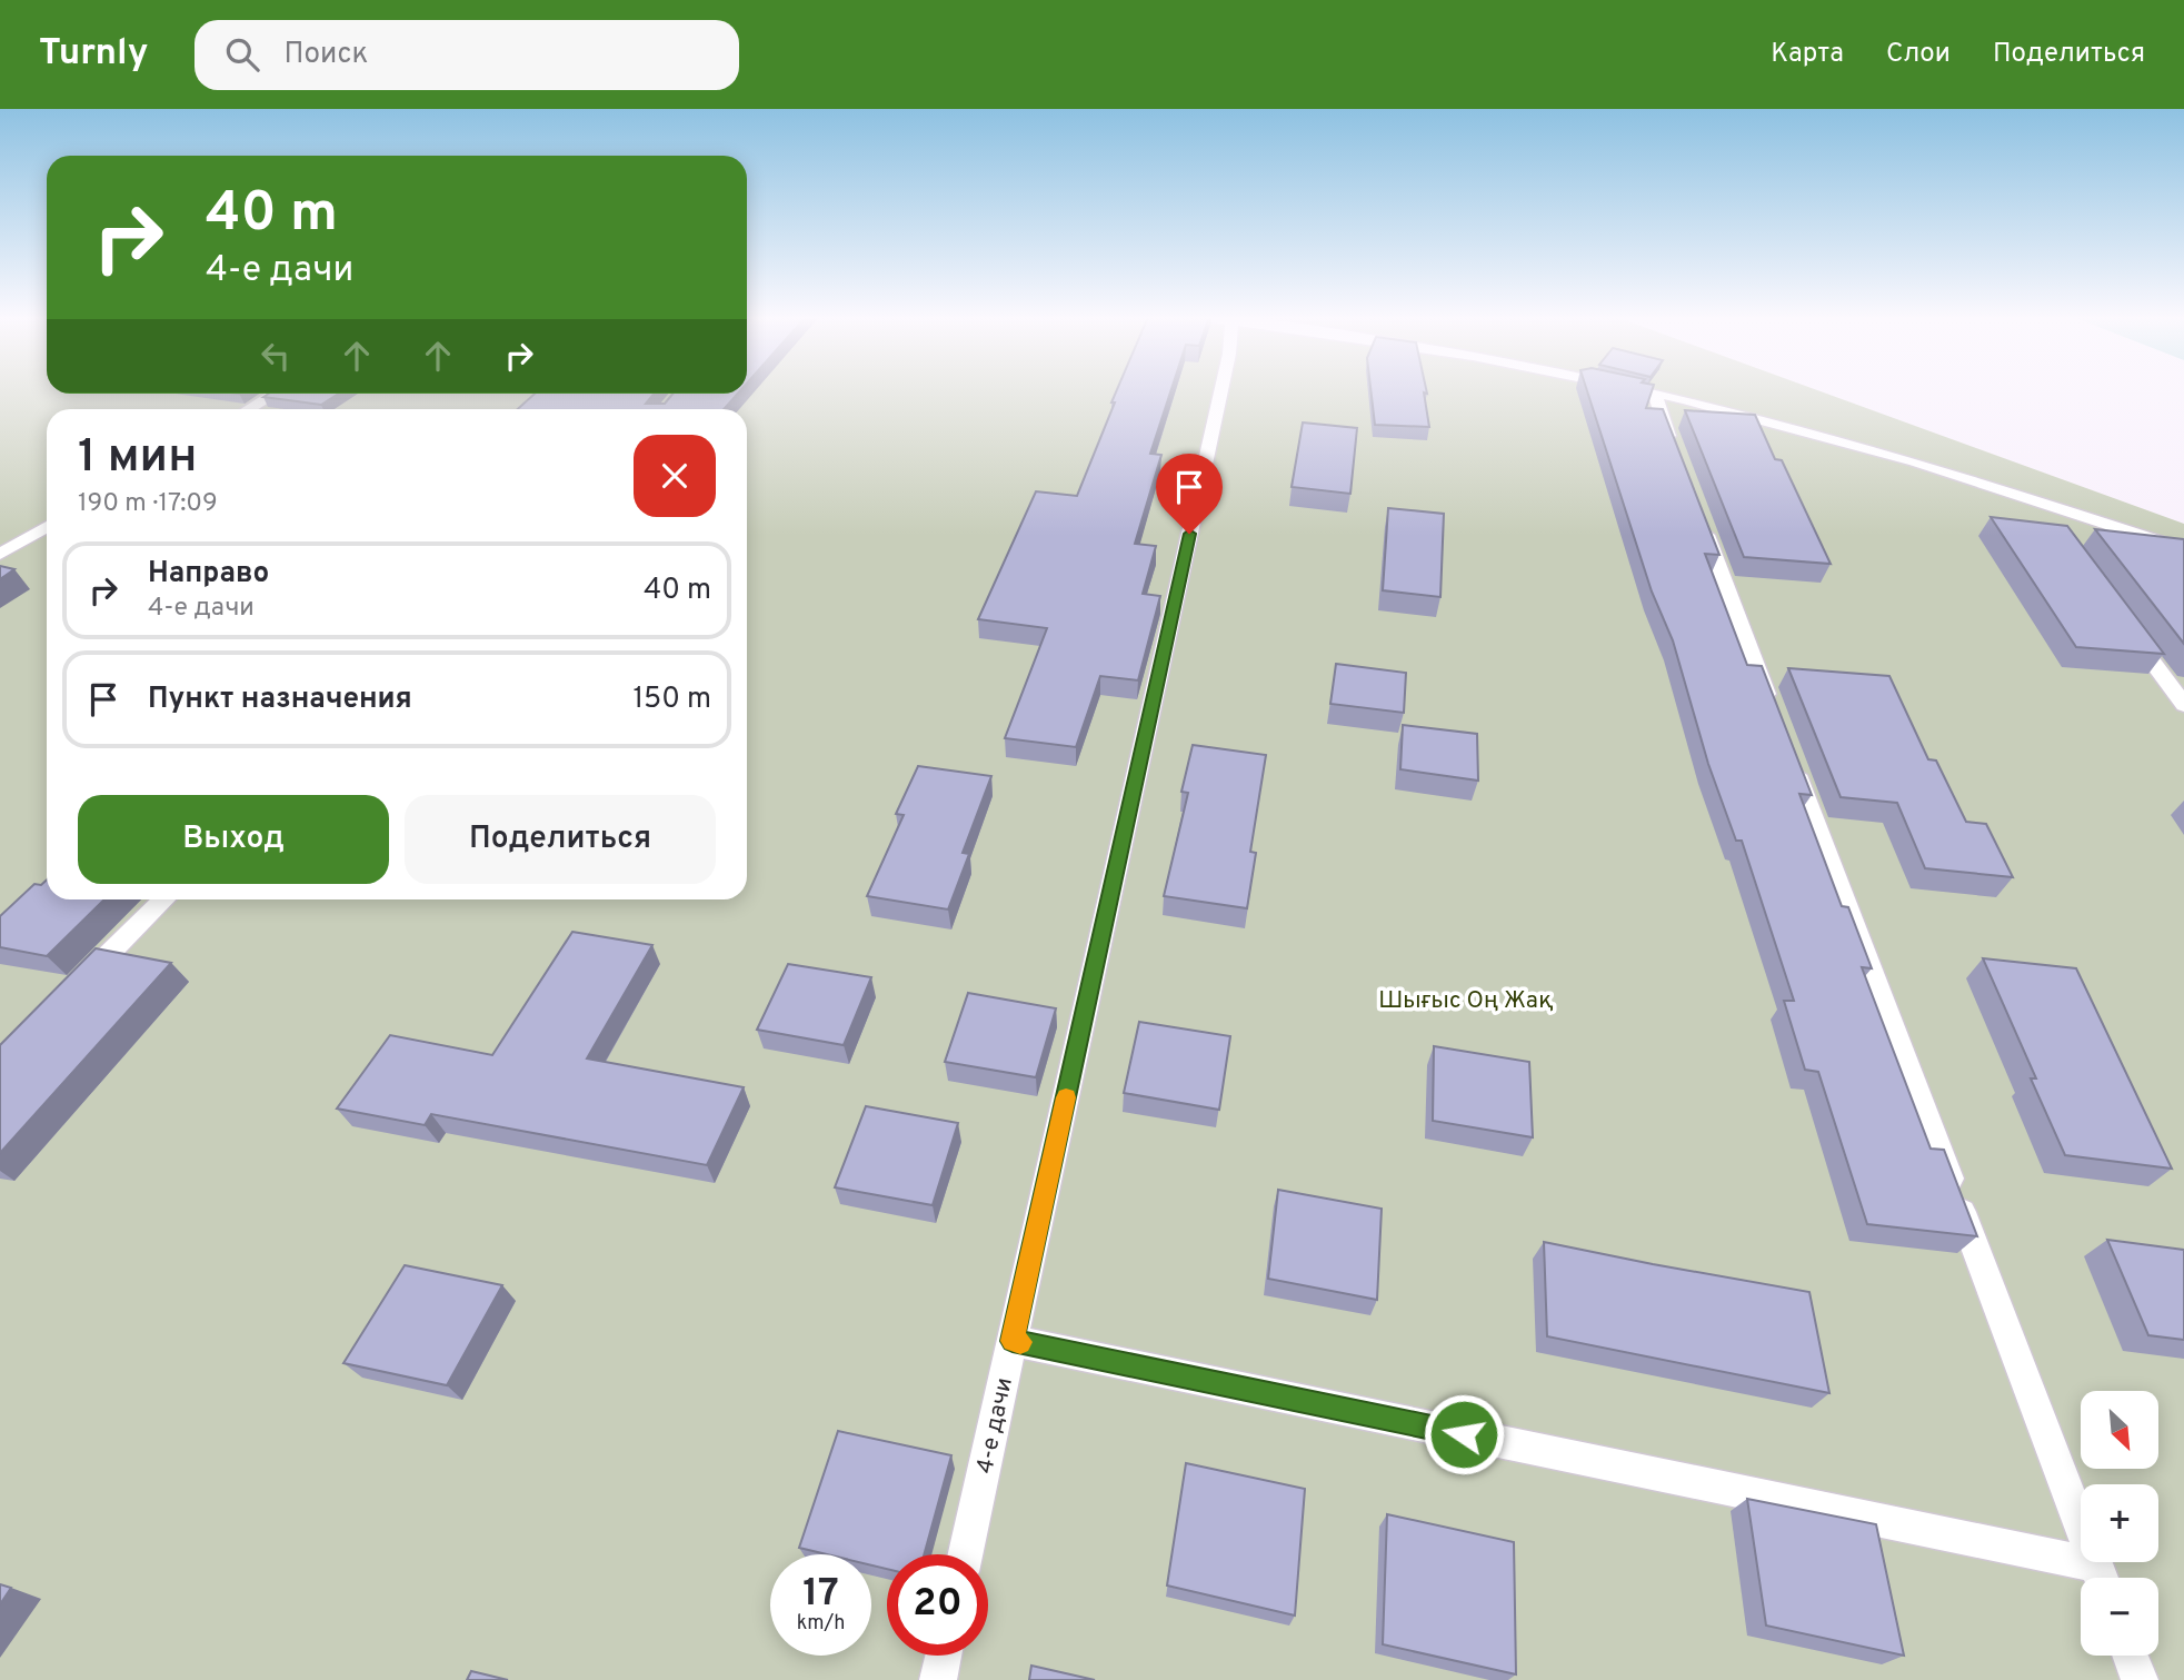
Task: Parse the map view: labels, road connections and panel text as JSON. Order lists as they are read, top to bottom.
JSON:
{
  "streets": {
    "lane": ["4-е дачи"]
  },
  "parks": ["Шығыс Оң Жақ"],
  "north": "bottom right",
  "page": {
    "header": "Turnly",
    "search": "Поиск",
    "nav": ["Карта", "Слои", "Поделиться"],
    "turn": ["40 m", "4-е дачи"],
    "heading": ["1 мин", "190 m · 17:09"],
    "list": [
      {
        "name": "Направо",
        "note": "4-е дачи",
        "value": "40 m"
      },
      {
        "name": "Пункт назначения",
        "value": "150 m"
      }
    ],
    "buttons": ["Выход", "Поделиться"],
    "map_buttons": ["+", "−"],
    "speed": "17 km/h",
    "limit": "20"
  }
}
